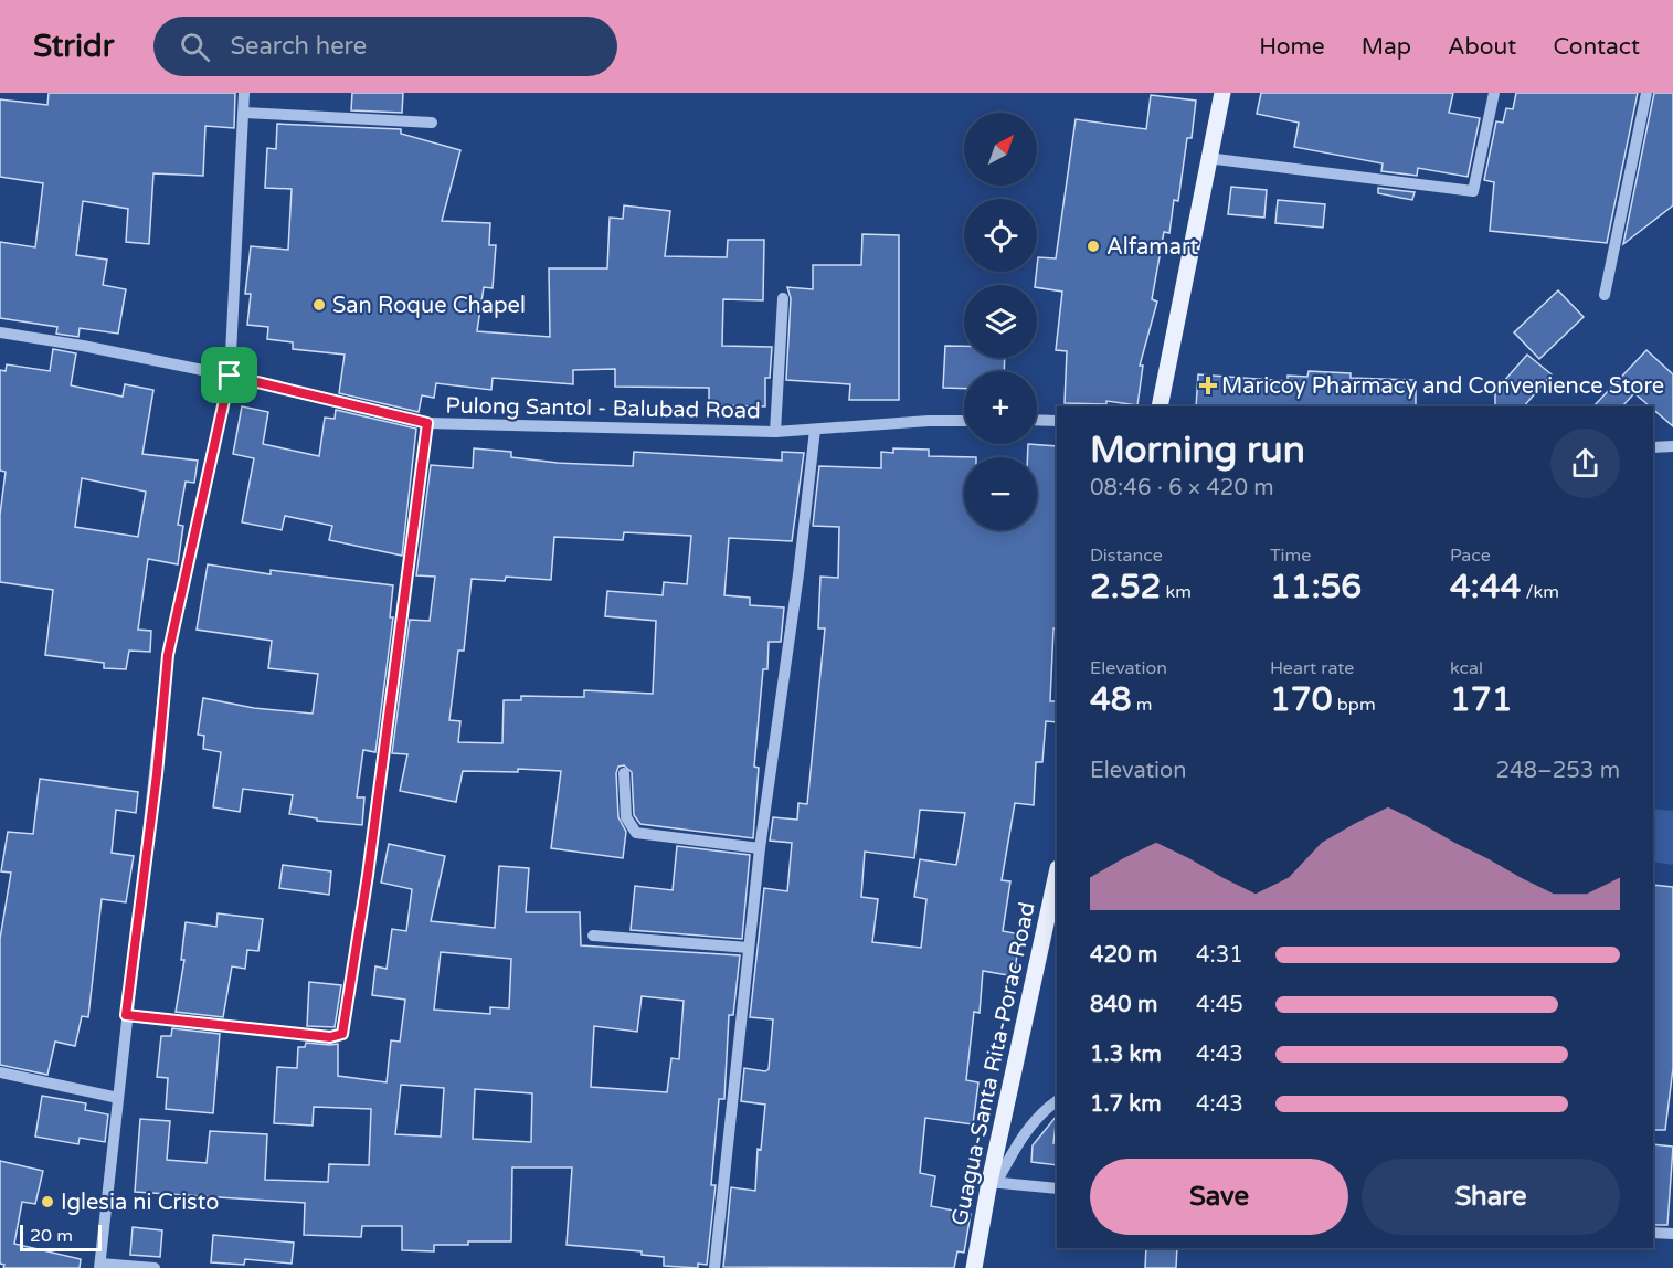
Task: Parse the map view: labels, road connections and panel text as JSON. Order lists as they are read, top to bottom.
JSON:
{
  "streets": {
    "main road": ["Guagua-Santa Rita-Porac Road"],
    "street": ["Pulong Santol - Balubad Road"]
  },
  "places": {
    "other": ["Alfamart", "San Roque Chapel", "Iglesia ni Cristo"],
    "health": ["Maricoy Pharmacy and Convenience Store"]
  },
  "scale_bar": "20 m",
  "north": "top right",
  "page": {
    "header": "Stridr",
    "search": "Search here",
    "nav": [
      "Home",
      "Map",
      "About",
      "Contact"
    ],
    "map_buttons": ["+", "−"],
    "heading": ["Morning run", "08:46 · 6 × 420 m"],
    "stats": [
      ["Distance", "2.52 km"],
      ["Time", "11:56"],
      ["Pace", "4:44 /km"],
      ["Elevation", "48 m"],
      ["Heart rate", "170 bpm"],
      ["kcal", "171"]
    ],
    "chart": ["Elevation", "248–253 m"],
    "list": [
      {
        "name": "420 m",
        "note": "4:31"
      },
      {
        "name": "840 m",
        "note": "4:45"
      },
      {
        "name": "1.3 km",
        "note": "4:43"
      },
      {
        "name": "1.7 km",
        "note": "4:43"
      }
    ],
    "buttons": ["Save", "Share"],
    "scale": "20 m"
  }
}
